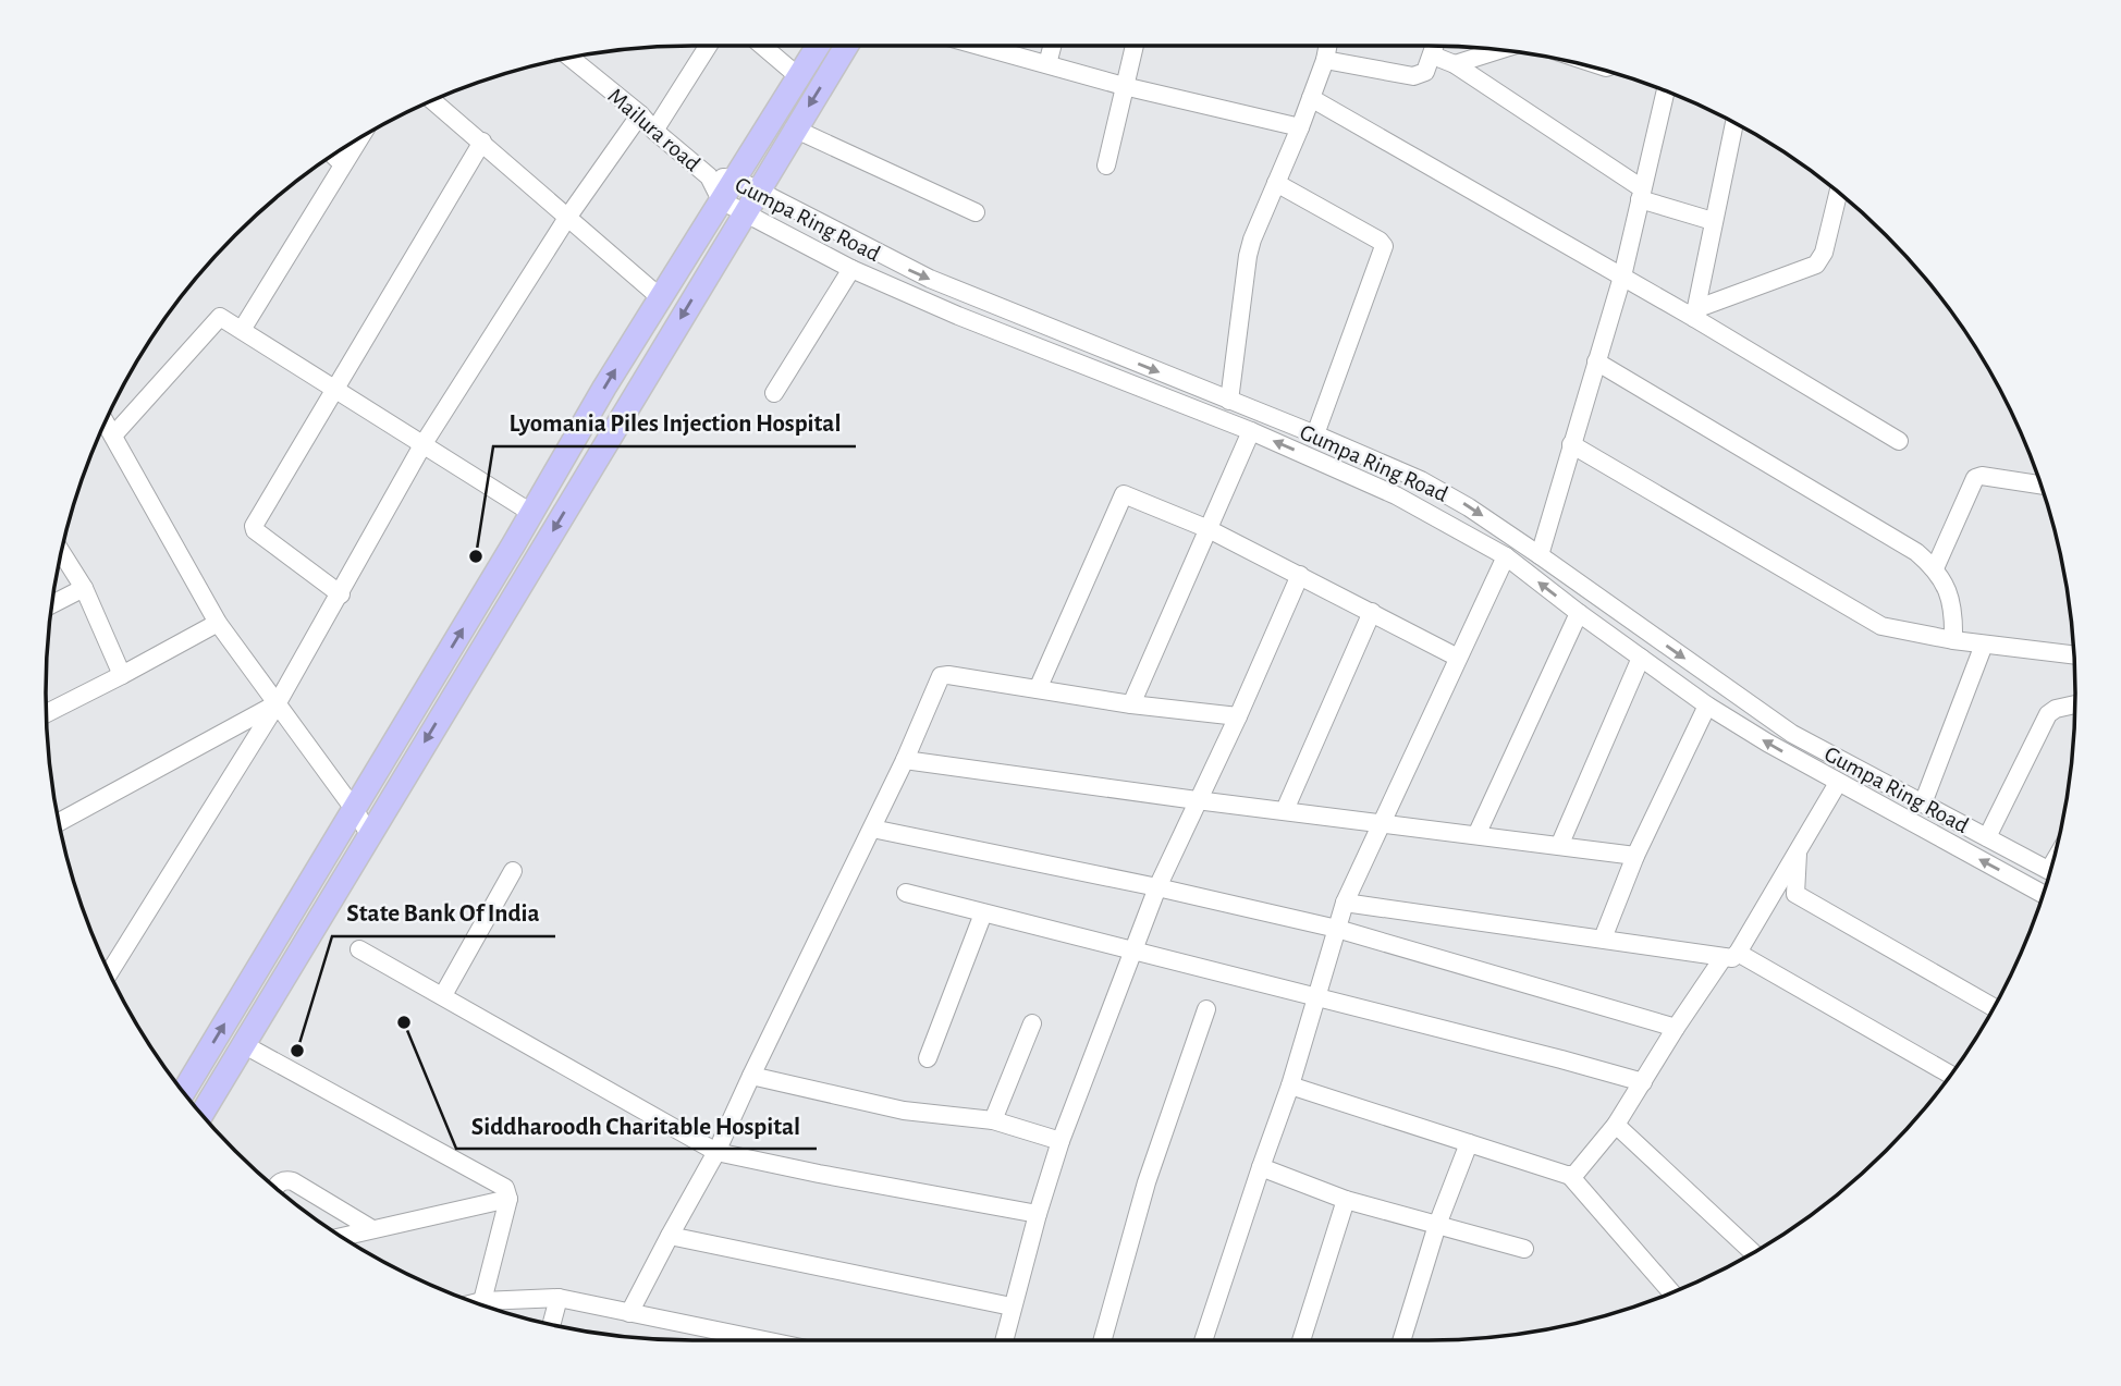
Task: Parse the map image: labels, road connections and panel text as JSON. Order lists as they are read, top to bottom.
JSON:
{
  "streets": {
    "street": ["Mailura road", "Gumpa Ring Road"]
  },
  "crossings": [
    ["Mailura road", "Gumpa Ring Road"]
  ],
  "places": ["Lyomania Piles Injection Hospital", "Siddharoodh Charitable Hospital", "State Bank Of India"]
}
